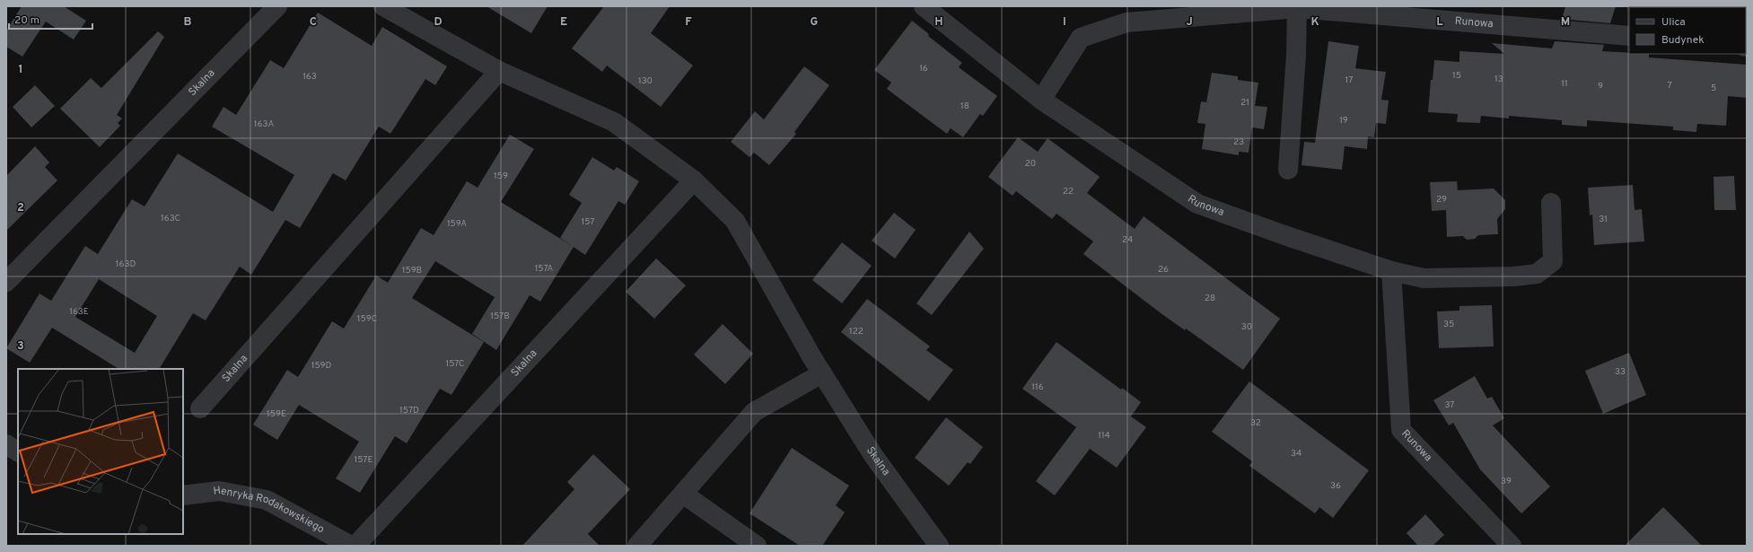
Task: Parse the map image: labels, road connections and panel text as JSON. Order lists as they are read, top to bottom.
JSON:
{
  "streets": {
    "street": ["Runowa", "Skalna", "Henryka Rodakowskiego"]
  },
  "house_numbers": [
    "16",
    "15",
    "163",
    "13",
    "17",
    "130",
    "11",
    "7",
    "9",
    "5",
    "21",
    "18",
    "19",
    "163A",
    "23",
    "20",
    "159",
    "22",
    "29",
    "163C",
    "31",
    "157",
    "159A",
    "24",
    "163D",
    "157A",
    "26",
    "159B",
    "28",
    "163E",
    "157B",
    "159C",
    "35",
    "30",
    "122",
    "157C",
    "159D",
    "33",
    "116",
    "37",
    "157D",
    "159E",
    "32",
    "114",
    "34",
    "157E",
    "39",
    "36"
  ],
  "legend": ["Ulica", "Budynek"],
  "scale_bar": "20 m",
  "grid": {
    "columns": [
      "B",
      "C",
      "D",
      "E",
      "F",
      "G",
      "H",
      "I",
      "J",
      "K",
      "L",
      "M"
    ],
    "rows": ["1", "2", "3"]
  }
}
